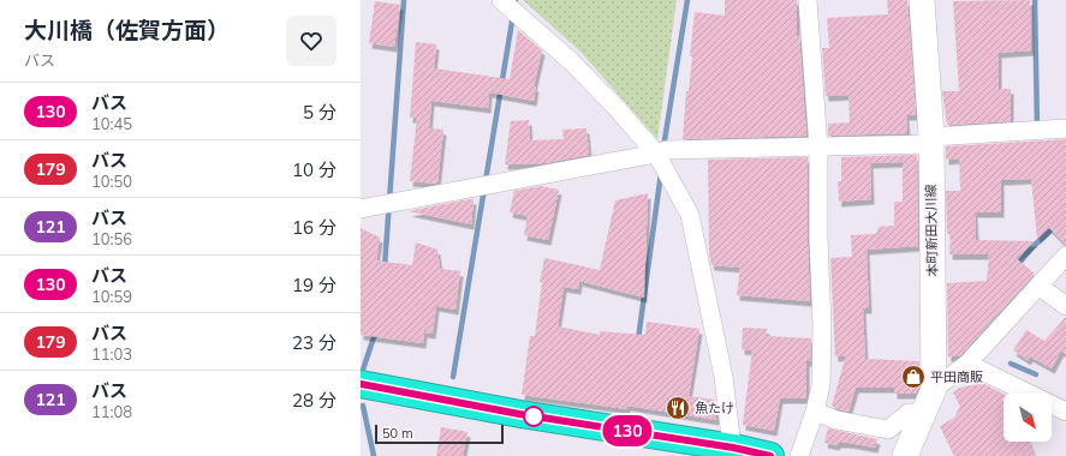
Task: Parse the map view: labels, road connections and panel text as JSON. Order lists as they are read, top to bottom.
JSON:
{
  "streets": {
    "main road": ["本町新田大川線"]
  },
  "places": {
    "shop": ["平田商販"],
    "restaurant": ["魚たけ"]
  },
  "lines": ["bus line 130"],
  "scale_bar": "50 m",
  "north": "bottom right",
  "page": {
    "heading": ["大川橋（佐賀方面）", "バス"],
    "on_map": "130",
    "list": [
      {
        "mark": "130",
        "name": "バス",
        "note": "10:45",
        "value": "5 分"
      },
      {
        "mark": "179",
        "name": "バス",
        "note": "10:50",
        "value": "10 分"
      },
      {
        "mark": "121",
        "name": "バス",
        "note": "10:56",
        "value": "16 分"
      },
      {
        "mark": "130",
        "name": "バス",
        "note": "10:59",
        "value": "19 分"
      },
      {
        "mark": "179",
        "name": "バス",
        "note": "11:03",
        "value": "23 分"
      },
      {
        "mark": "121",
        "name": "バス",
        "note": "11:08",
        "value": "28 分"
      }
    ],
    "scale": "50 m"
  }
}
